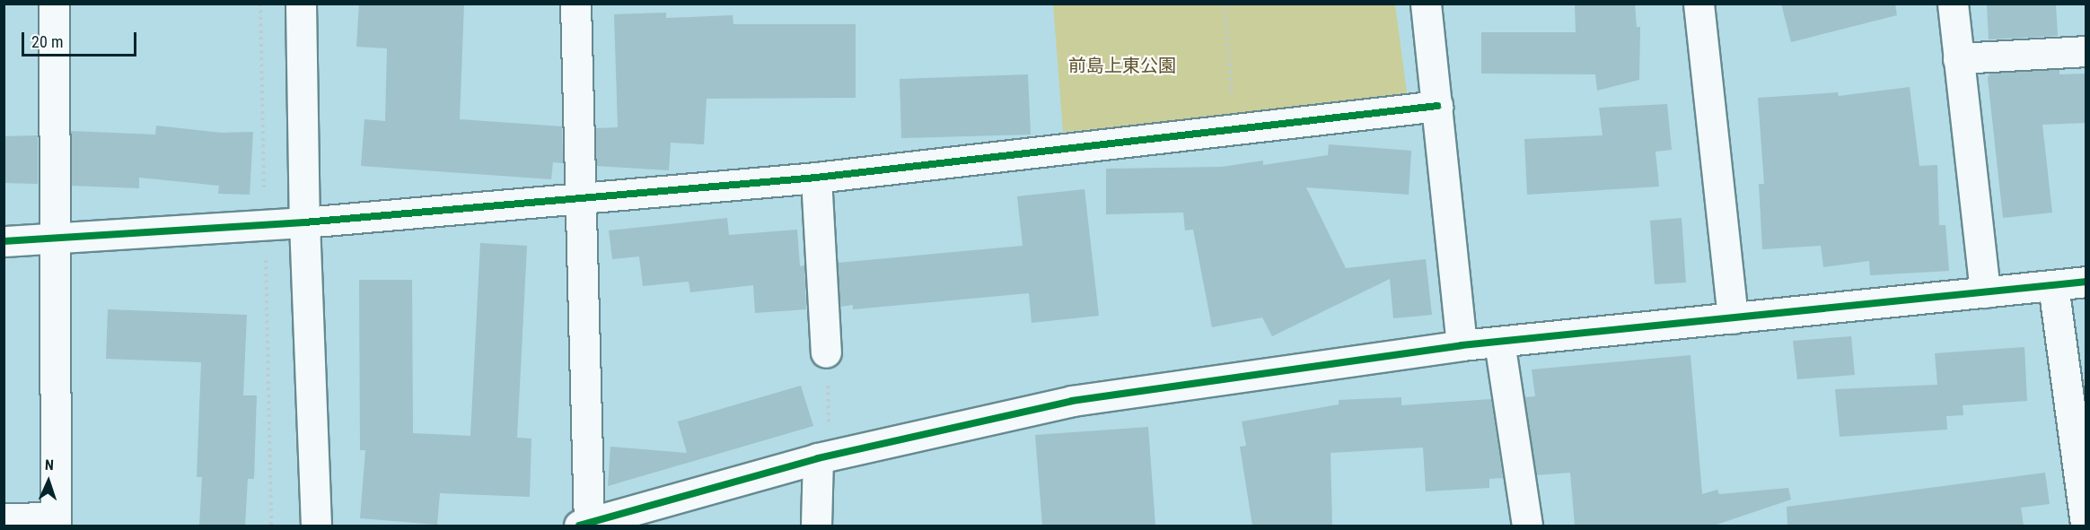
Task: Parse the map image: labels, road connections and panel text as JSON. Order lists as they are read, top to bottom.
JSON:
{
  "parks": ["前島上東公園"],
  "scale_bar": "20 m",
  "north": "top"
}
